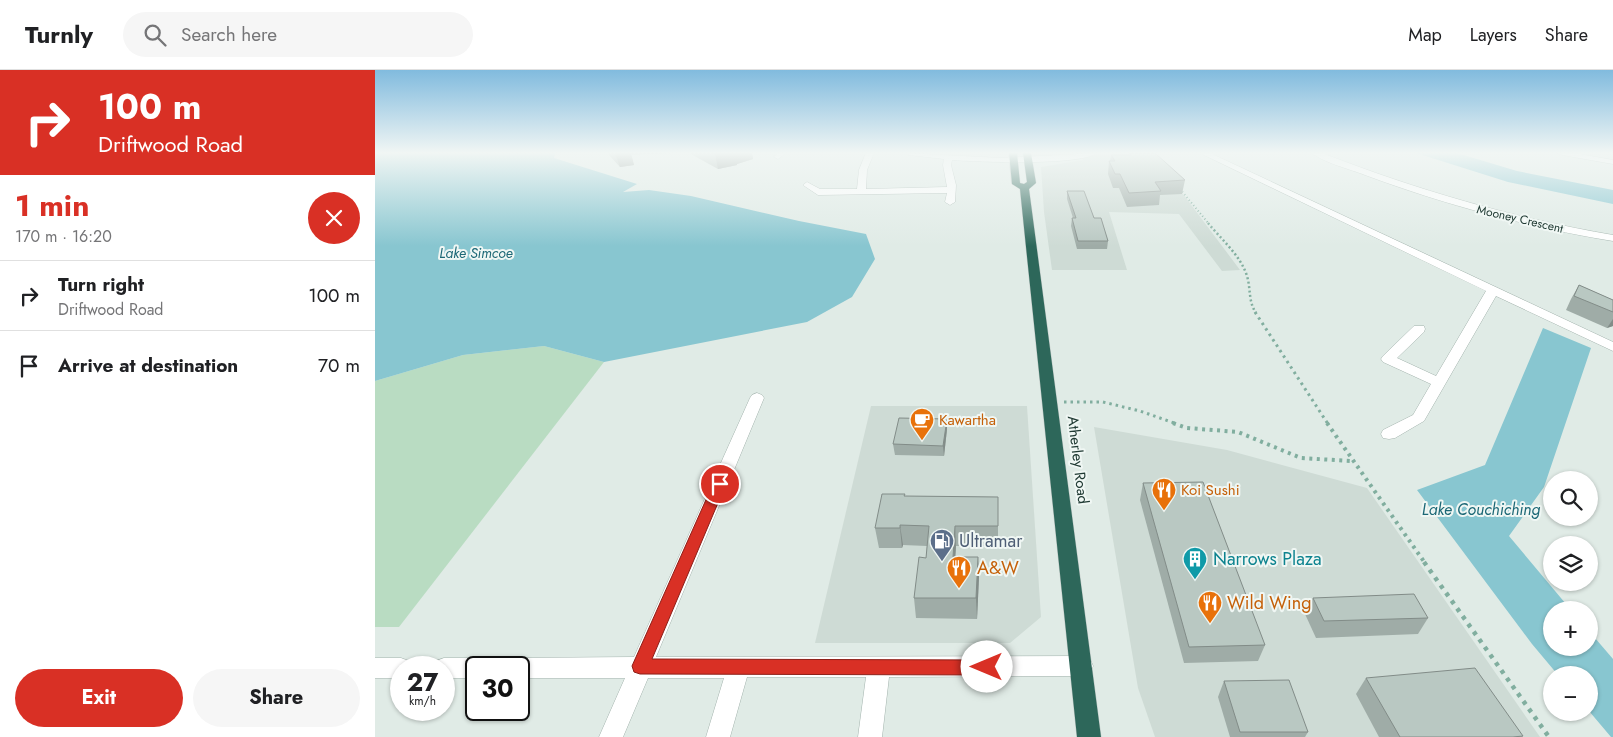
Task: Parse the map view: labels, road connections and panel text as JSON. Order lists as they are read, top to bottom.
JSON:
{
  "streets": {
    "highway": ["Atherley Road"],
    "street": ["Mooney Crescent"]
  },
  "water": ["Lake Simcoe", "Lake Couchiching"],
  "places": {
    "cafe": ["Kawartha"],
    "restaurant": ["Koi Sushi", "A&W", "Wild Wing"],
    "fuel station": ["Ultramar"],
    "building": ["Narrows Plaza"]
  },
  "page": {
    "header": "Turnly",
    "search": "Search here",
    "nav": ["Map", "Layers", "Share"],
    "turn": ["100 m", "Driftwood Road"],
    "heading": ["1 min", "170 m · 16:20"],
    "list": [
      {
        "name": "Turn right",
        "note": "Driftwood Road",
        "value": "100 m"
      },
      {
        "name": "Arrive at destination",
        "value": "70 m"
      }
    ],
    "map_buttons": ["+", "−"],
    "speed": "27 km/h",
    "limit": "30",
    "buttons": ["Exit", "Share"]
  }
}
